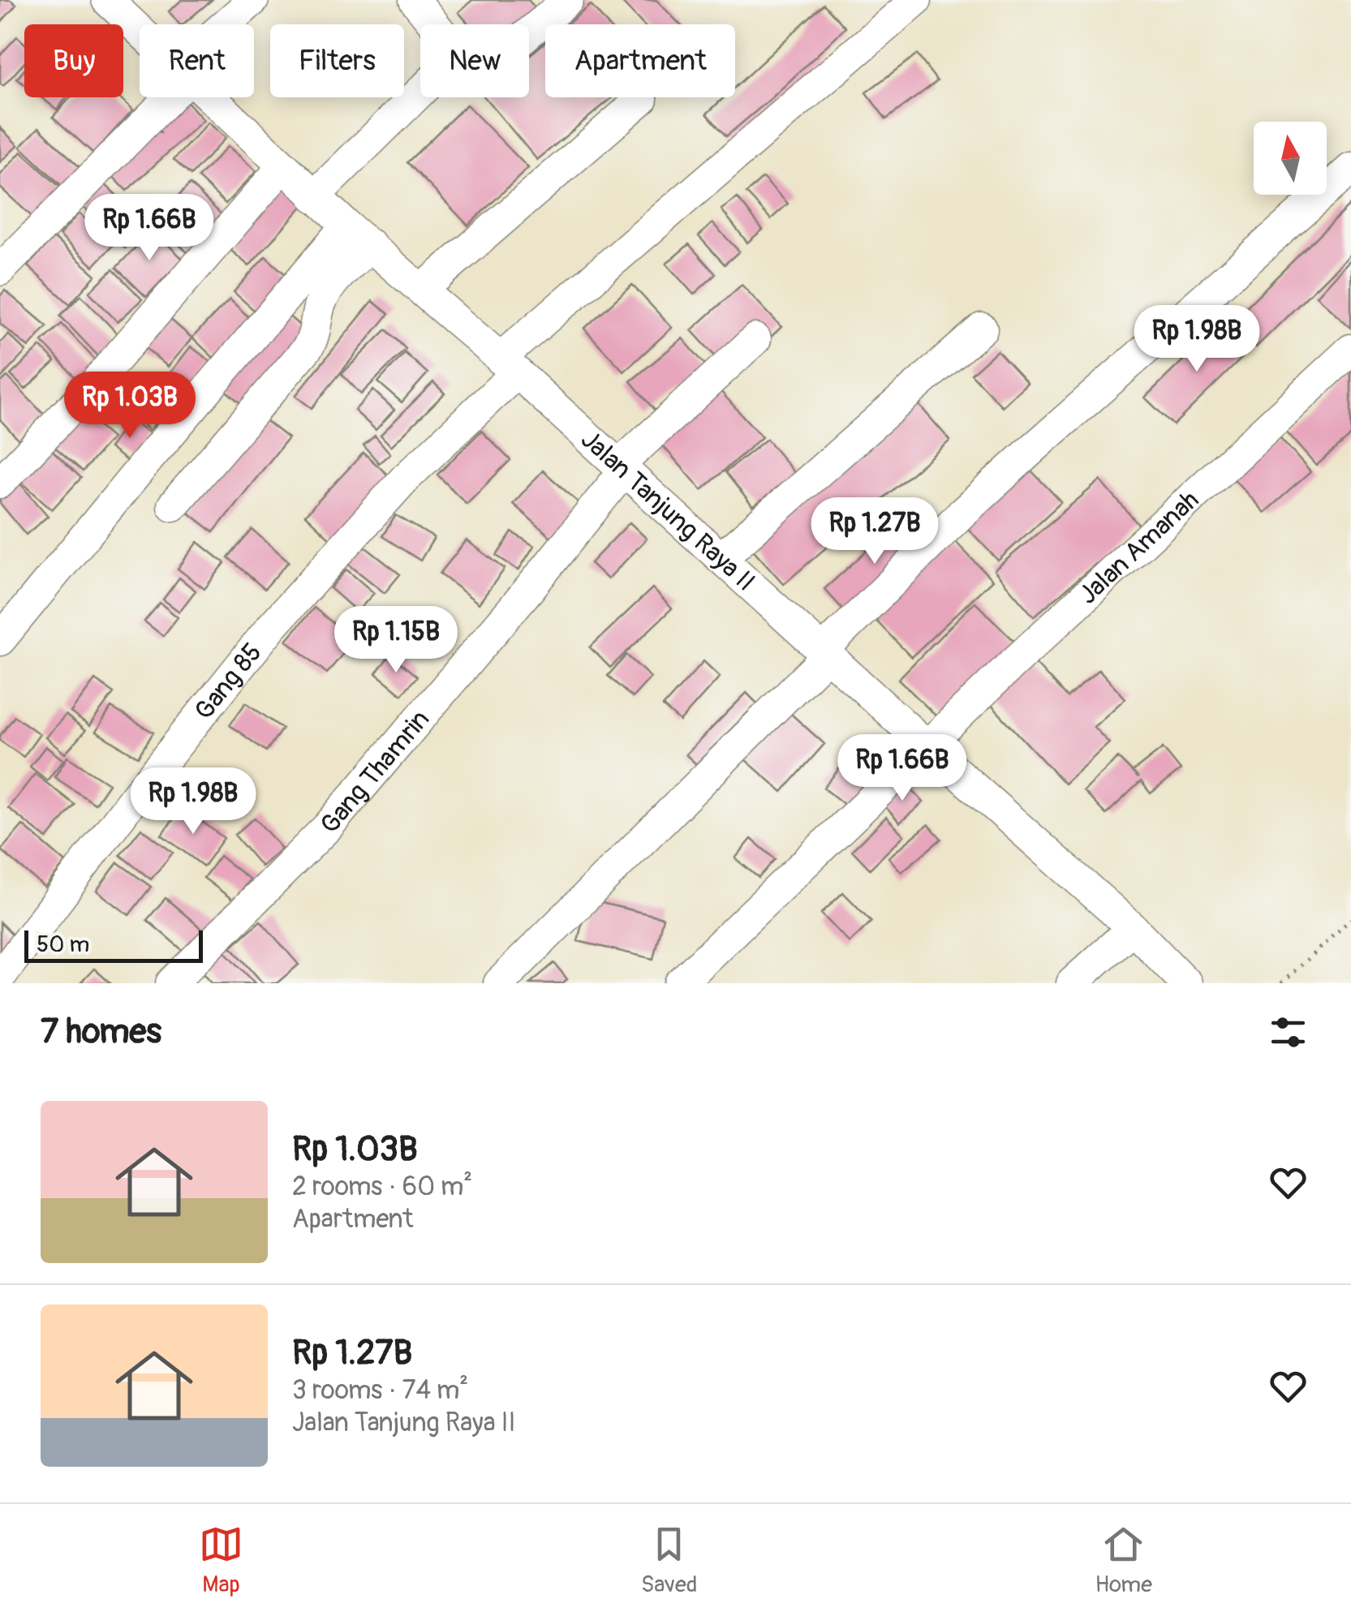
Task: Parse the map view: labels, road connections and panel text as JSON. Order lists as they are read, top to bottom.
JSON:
{
  "streets": {
    "street": [
      "Jalan Tanjung Raya II",
      "Jalan Amanah",
      "Gang 85",
      "Gang Thamrin"
    ]
  },
  "crossings": [
    ["Jalan Tanjung Raya II", "Jalan Amanah"],
    ["Jalan Tanjung Raya II", "Gang 85"],
    ["Jalan Tanjung Raya II", "Gang Thamrin"]
  ],
  "scale_bar": "50 m",
  "north": "top",
  "page": {
    "chip": [
      "Buy",
      "Rent",
      "Filters",
      "New",
      "Apartment"
    ],
    "price": [
      "Rp 1.66B",
      "Rp 1.98B",
      "Rp 1.03B",
      "Rp 1.27B",
      "Rp 1.15B",
      "Rp 1.66B",
      "Rp 1.98B"
    ],
    "scale": "50 m",
    "heading": "7 homes",
    "list": [
      {
        "name": "Rp 1.03B",
        "note": "2 rooms · 60 m² · Apartment"
      },
      {
        "name": "Rp 1.27B",
        "note": "3 rooms · 74 m² · Jalan Tanjung Raya II"
      }
    ],
    "tabs": ["Map", "Saved", "Home"]
  }
}
